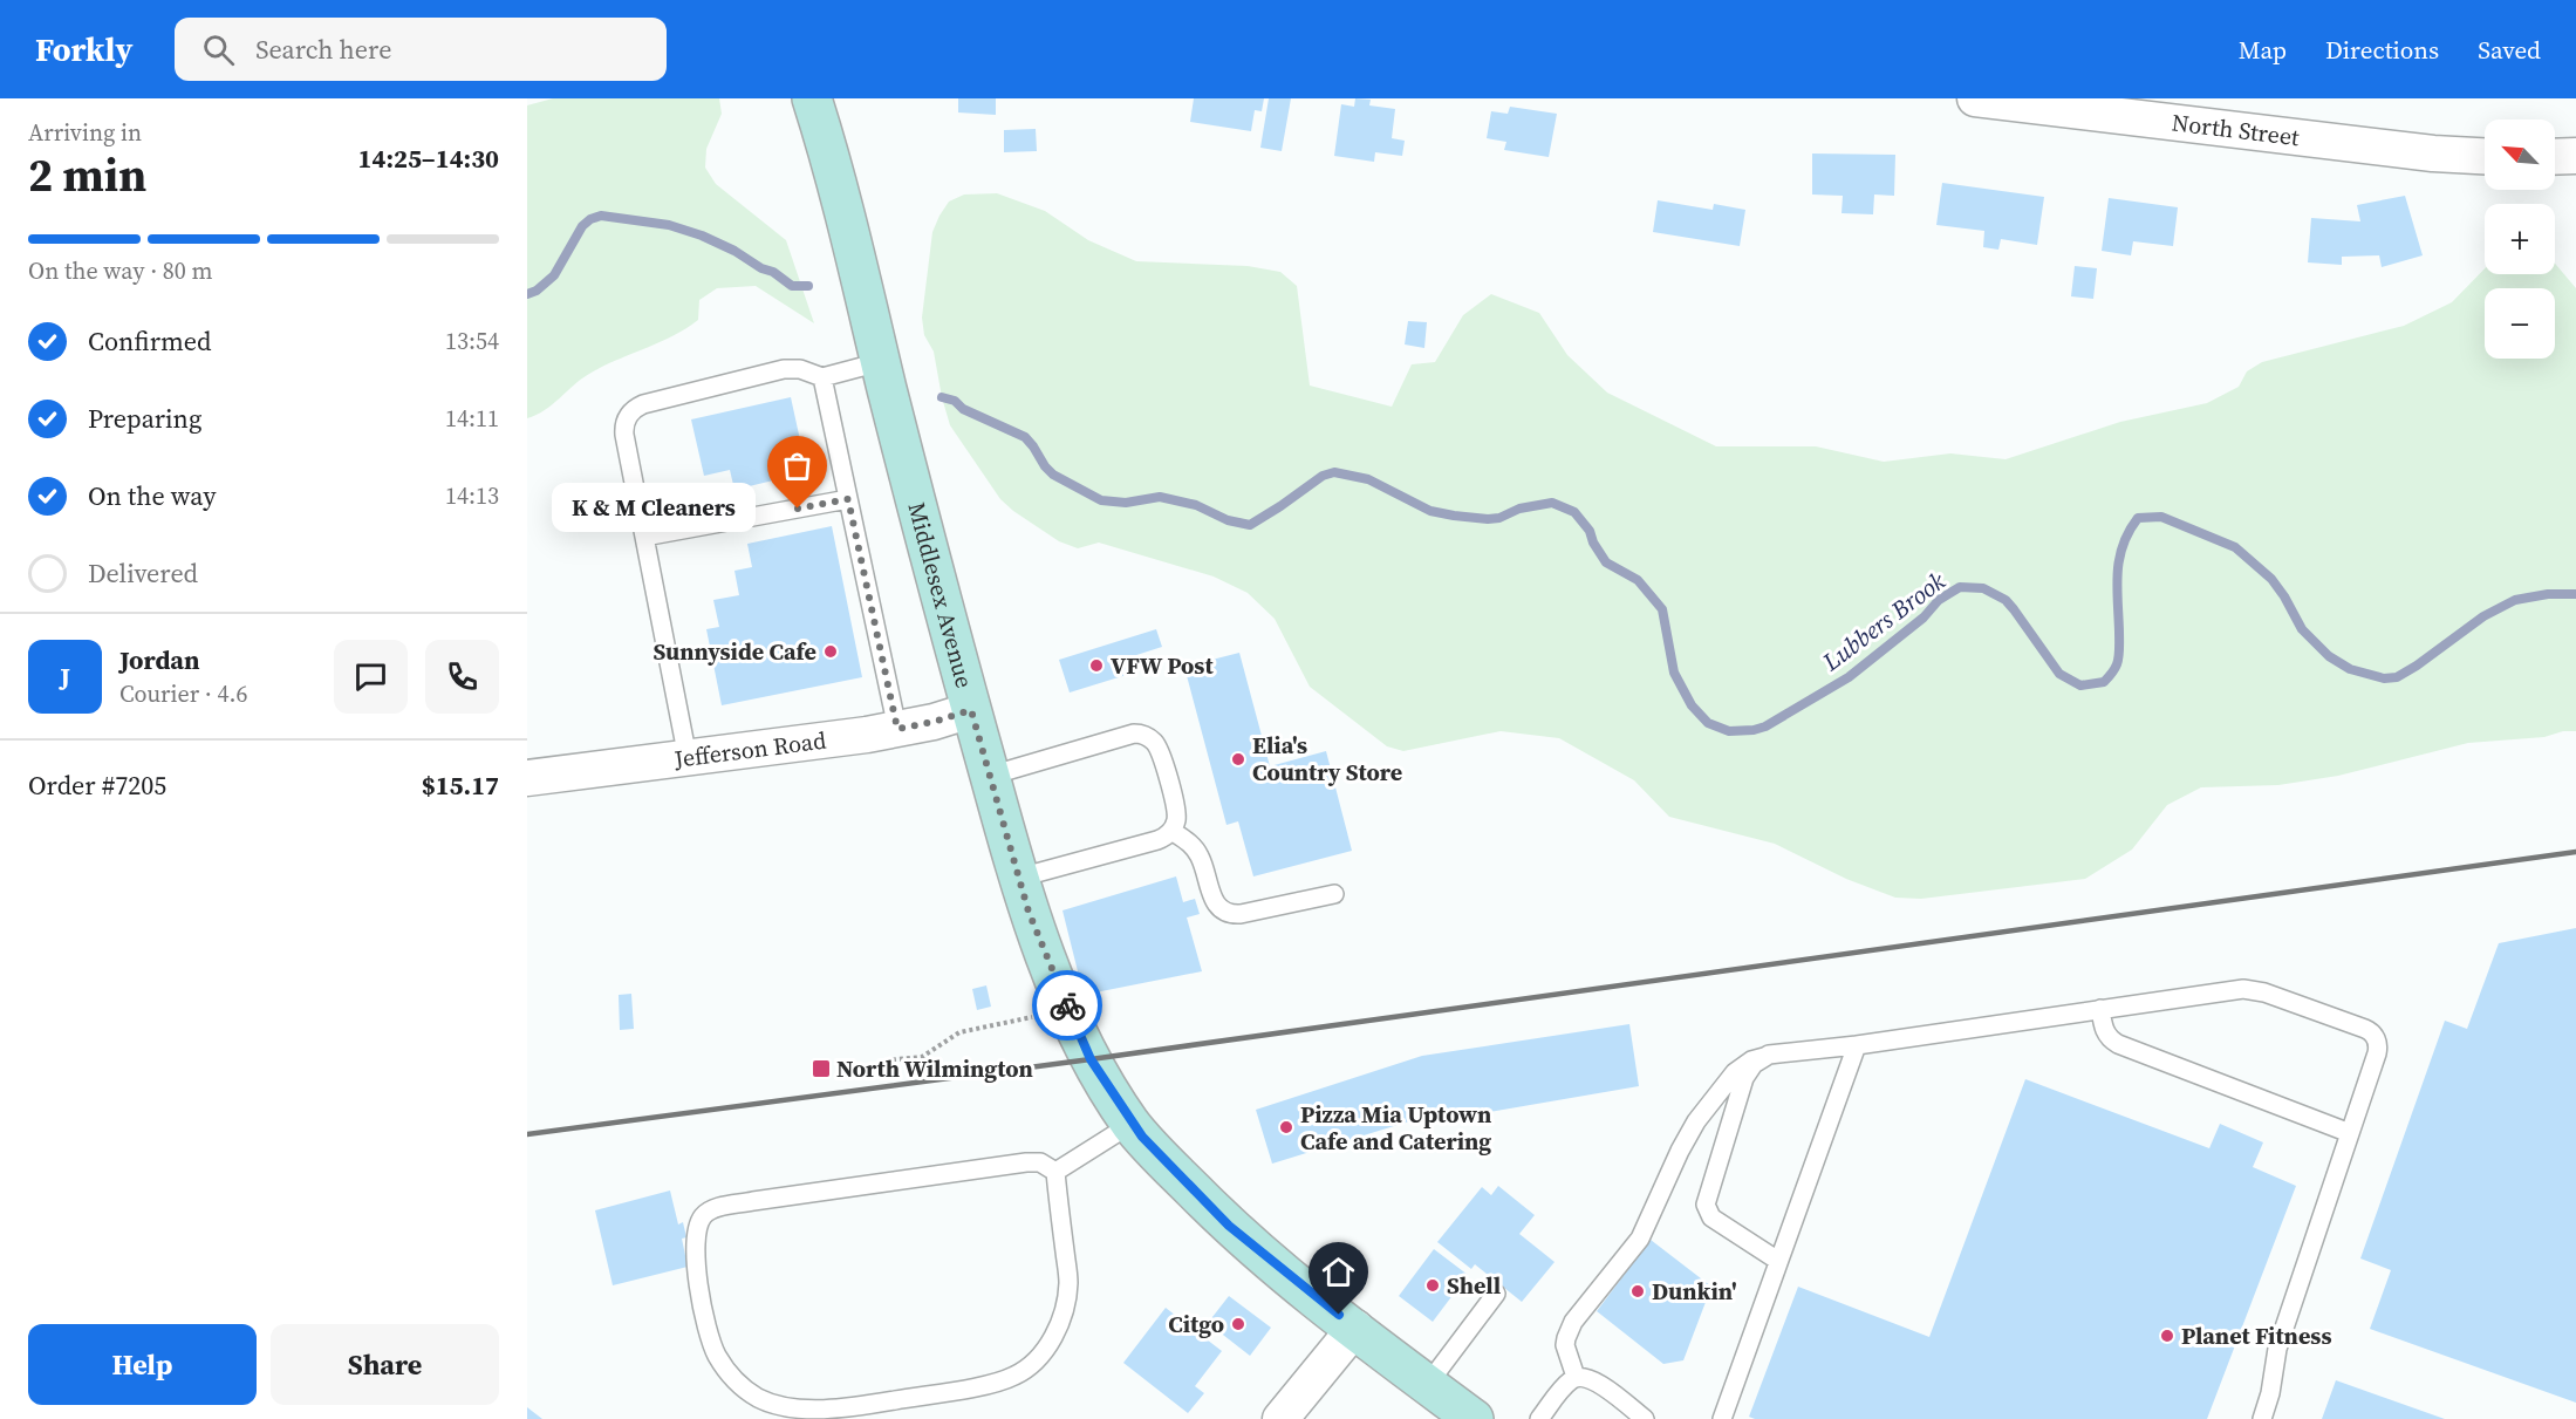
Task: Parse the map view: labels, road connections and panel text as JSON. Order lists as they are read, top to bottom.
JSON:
{
  "streets": {
    "main road": ["Middlesex Avenue"],
    "street": ["North Street", "Jefferson Road"]
  },
  "crossings": [
    ["Middlesex Avenue", "Jefferson Road"]
  ],
  "water": ["Lubbers Brook"],
  "places": {
    "other": [
      "K & M Cleaners",
      "Sunnyside Cafe",
      "VFW Post",
      "Elia's Country Store",
      "Pizza Mia Uptown Cafe and Catering",
      "Shell",
      "Dunkin'",
      "Citgo",
      "Planet Fitness"
    ],
    "transit": ["North Wilmington"]
  },
  "north": "top left",
  "page": {
    "header": "Forkly",
    "search": "Search here",
    "nav": ["Map", "Directions", "Saved"],
    "heading": ["2 min", "Arriving in", "14:25–14:30"],
    "panel": [
      "Jordan",
      "Courier · 4.6",
      "Order #7205",
      "$15.17"
    ],
    "map_buttons": ["+", "−"],
    "bar": "On the way · 80 m",
    "list": [
      ["Confirmed", "13:54"],
      ["Preparing", "14:11"],
      ["On the way", "14:13"],
      "Delivered"
    ],
    "bubble": "K & M Cleaners",
    "round": "J",
    "buttons": ["Help", "Share"]
  }
}
